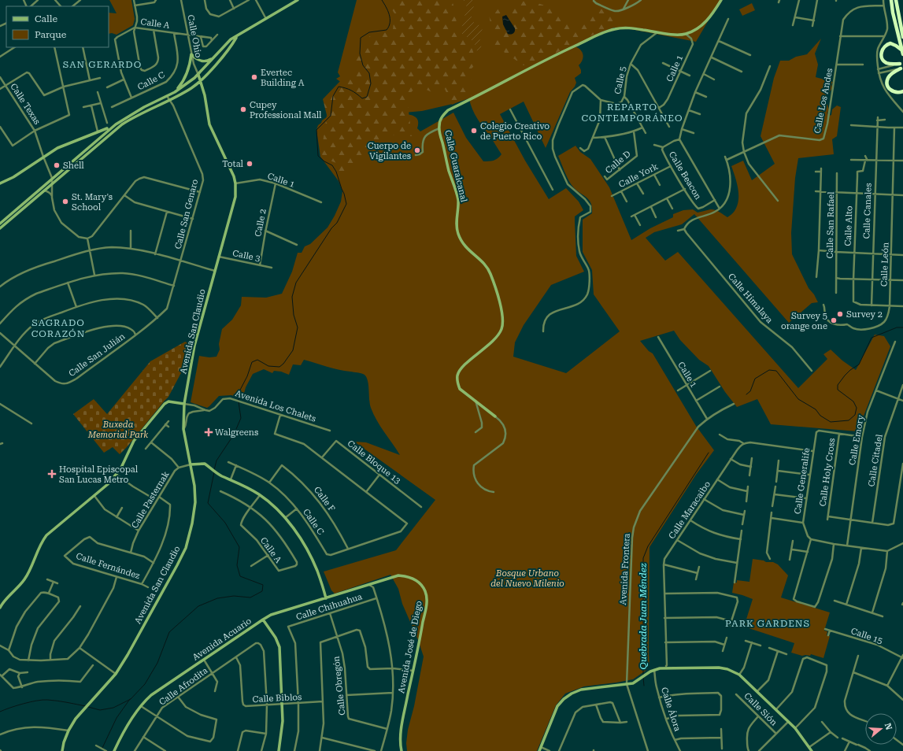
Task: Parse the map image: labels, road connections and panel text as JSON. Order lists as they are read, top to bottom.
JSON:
{
  "streets": {
    "street": [
      "Calle A",
      "Calle Ohio",
      "Calle 1",
      "Calle 5",
      "Calle C",
      "Calle Los Andes",
      "Calle Texas",
      "Calle D",
      "Calle Guaralcanal",
      "Calle York",
      "Calle Beacon",
      "Calle Canales",
      "Calle San Genaro",
      "Calle 2",
      "Calle San Rafael",
      "Calle Alto",
      "Calle 3",
      "Calle León",
      "Calle Himalaya",
      "Avenida San Claudio",
      "Calle San Julián",
      "Avenida Los Chalets",
      "Calle Emory",
      "Calle Citadel",
      "Calle Bloque 13",
      "Calle Holy Cross",
      "Calle Generalife",
      "Calle F",
      "Calle Pasternak",
      "Calle Maracaibo",
      "Calle Fernández",
      "Avenida Frontera",
      "Calle Chihuahua",
      "Calle 15",
      "Avenida Acuario",
      "Avenida José de Diego",
      "Calle Obregón",
      "Calle Afrodita",
      "Calle Biblos",
      "Calle Álora",
      "Calle Sión"
    ]
  },
  "crossings": [
    ["Calle A", "Calle Ohio"],
    ["Calle A", "Calle C"],
    ["Calle Ohio", "Avenida San Claudio"],
    ["Calle 1", "Calle Guaralcanal"],
    ["Calle 1", "Calle 2"],
    ["Calle 1", "Avenida San Claudio"],
    ["Calle 1", "Avenida Frontera"],
    ["Calle 5", "Calle Guaralcanal"],
    ["Calle C", "Calle F"],
    ["Calle York", "Calle Beacon"],
    ["Calle Canales", "Calle Alto"],
    ["Calle San Genaro", "Calle San Julián"],
    ["Calle 2", "Calle 3"],
    ["Calle 3", "Avenida San Claudio"],
    ["Avenida San Claudio", "Avenida Los Chalets"],
    ["Avenida San Claudio", "Calle Pasternak"],
    ["Calle Holy Cross", "Calle Generalife"],
    ["Calle Pasternak", "Calle Fernández"],
    ["Calle Chihuahua", "Calle Obregón"],
    ["Calle Chihuahua", "Calle Biblos"],
    ["Avenida Acuario", "Avenida José de Diego"],
    ["Calle Afrodita", "Calle Biblos"]
  ],
  "districts": [
    "SAN GERARDO",
    "REPARTO CONTEMPORÁNEO",
    "SAGRADO CORAZÓN",
    "PARK GARDENS"
  ],
  "water": ["Quebrada Juan Méndez"],
  "parks": ["Buxeda Memorial Park", "Bosque Urbano del Nuevo Milenio"],
  "places": {
    "other": [
      "Evertec Building A",
      "Cupey Professional Mall",
      "Colegio Creativo de Puerto Rico",
      "Cuerpo de Vigilantes",
      "Total",
      "Shell",
      "St. Mary's School",
      "Survey 2",
      "Survey 5 orange one"
    ],
    "health": ["Walgreens", "Hospital Episcopal San Lucas Metro"]
  },
  "legend": ["Calle", "Parque"],
  "north": "right"
}
